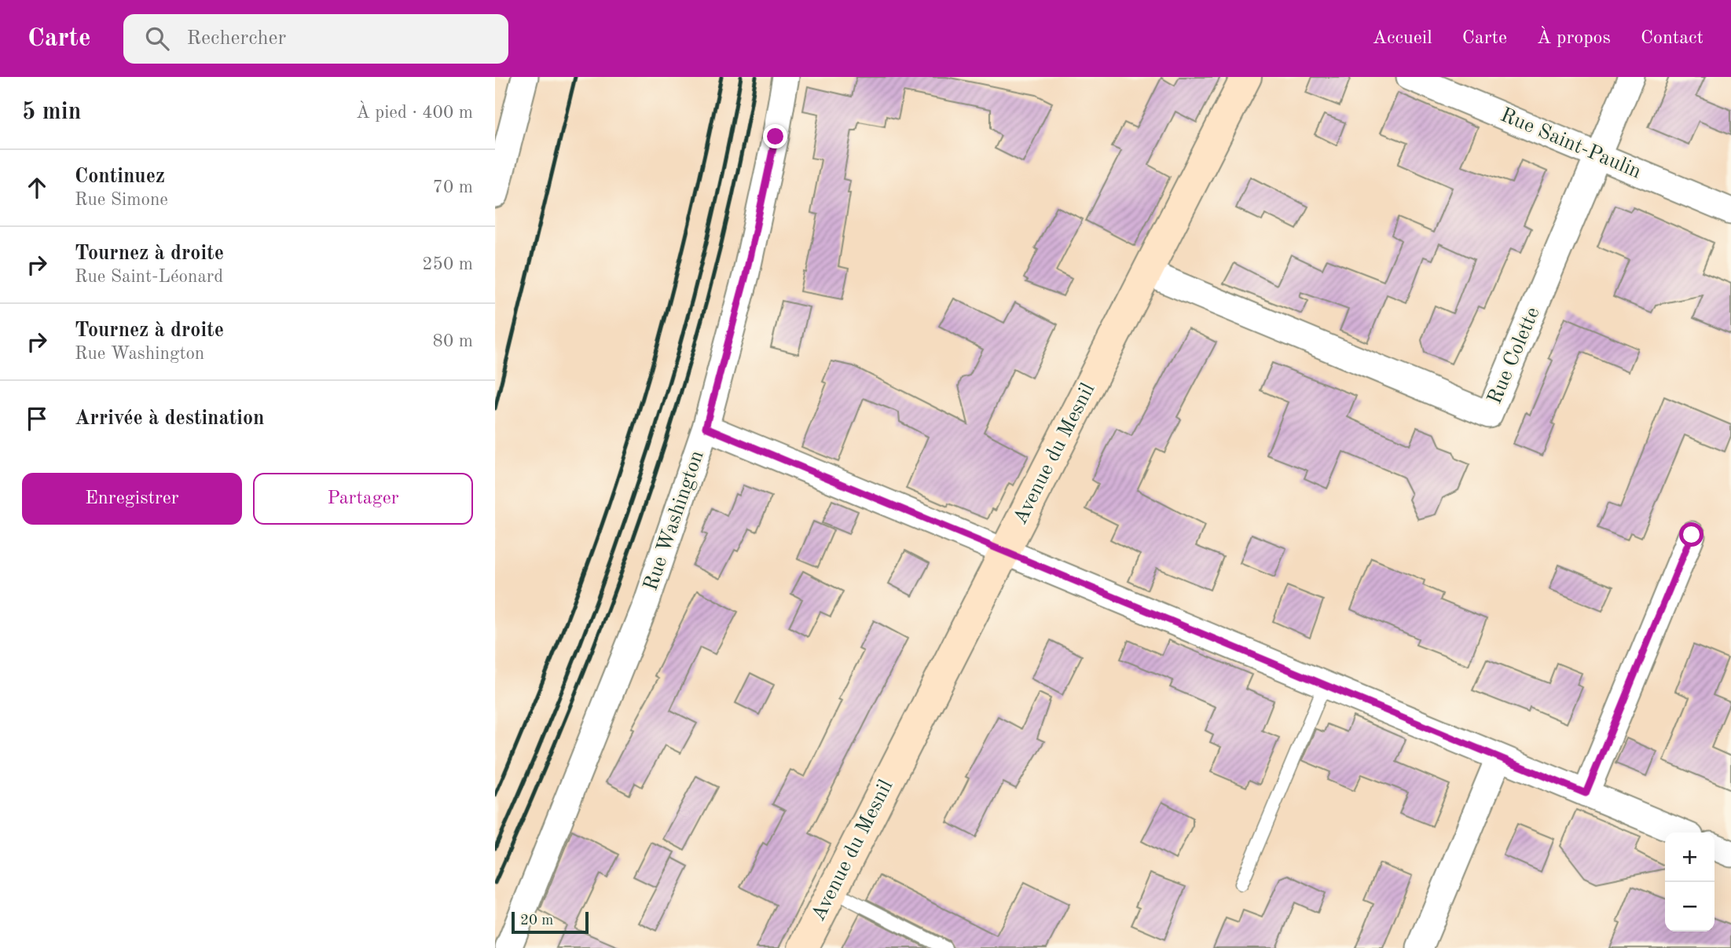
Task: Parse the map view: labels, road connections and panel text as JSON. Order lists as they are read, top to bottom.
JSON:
{
  "streets": {
    "street": [
      "Rue Saint-Paulin",
      "Rue Colette",
      "Avenue du Mesnil",
      "Rue Washington"
    ]
  },
  "crossings": [
    ["Rue Saint-Paulin", "Rue Colette"],
    ["Rue Colette", "Avenue du Mesnil"]
  ],
  "scale_bar": "20 m",
  "page": {
    "header": "Carte",
    "search": "Rechercher",
    "nav": [
      "Accueil",
      "Carte",
      "À propos",
      "Contact"
    ],
    "heading": ["5 min", "À pied · 400 m"],
    "list": [
      ["Continuez", "Rue Simone", "70 m"],
      ["Tournez à droite", "Rue Saint-Léonard", "250 m"],
      ["Tournez à droite", "Rue Washington", "80 m"],
      "Arrivée à destination"
    ],
    "buttons": ["Enregistrer", "Partager"],
    "map_buttons": ["+", "−"],
    "scale": "20 m"
  }
}
